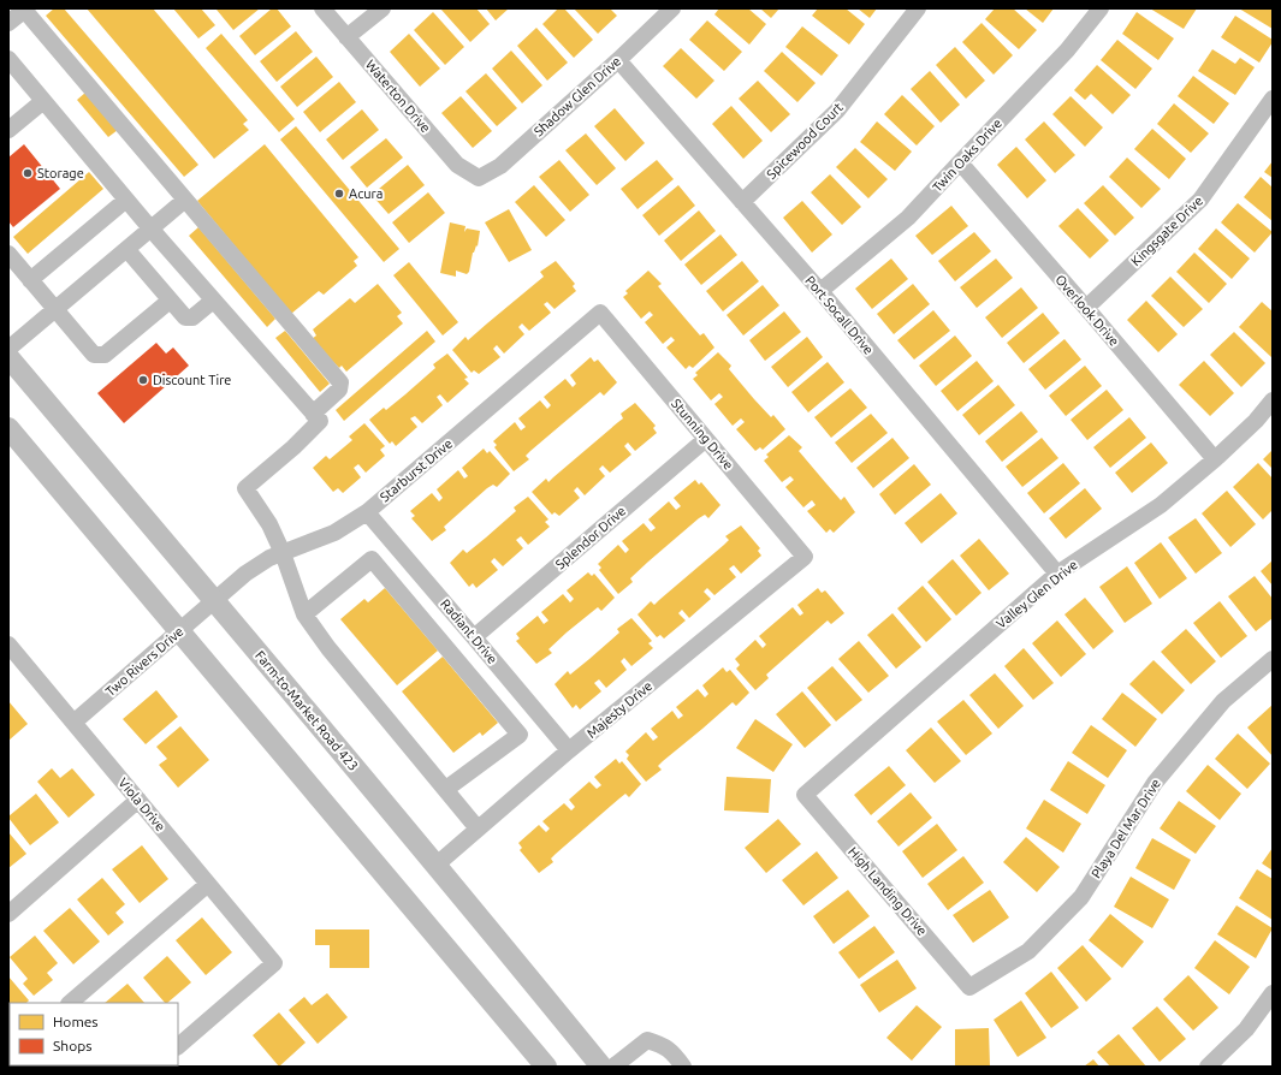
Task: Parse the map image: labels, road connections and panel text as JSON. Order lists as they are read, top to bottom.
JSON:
{
  "streets": {
    "main road": ["Farm-to-Market Road 423"],
    "street": [
      "Waterton Drive",
      "Shadow Glen Drive",
      "Spicewood Court",
      "Twin Oaks Drive",
      "Kingsgate Drive",
      "Overlook Drive",
      "Port Socall Drive",
      "Stunning Drive",
      "Starburst Drive",
      "Splendor Drive",
      "Valley Glen Drive",
      "Radiant Drive",
      "Two Rivers Drive",
      "Majesty Drive",
      "Viola Drive",
      "Playa Del Mar Drive",
      "High Landing Drive"
    ]
  },
  "crossings": [
    ["Waterton Drive", "Shadow Glen Drive"],
    ["Shadow Glen Drive", "Port Socall Drive"],
    ["Spicewood Court", "Port Socall Drive"],
    ["Twin Oaks Drive", "Overlook Drive"],
    ["Twin Oaks Drive", "Port Socall Drive"],
    ["Kingsgate Drive", "Overlook Drive"],
    ["Overlook Drive", "Valley Glen Drive"],
    ["Port Socall Drive", "Valley Glen Drive"],
    ["Stunning Drive", "Starburst Drive"],
    ["Stunning Drive", "Splendor Drive"],
    ["Stunning Drive", "Majesty Drive"],
    ["Starburst Drive", "Radiant Drive"],
    ["Starburst Drive", "Two Rivers Drive"],
    ["Starburst Drive", "Farm-to-Market Road 423"],
    ["Splendor Drive", "Radiant Drive"],
    ["Valley Glen Drive", "High Landing Drive"],
    ["Radiant Drive", "Majesty Drive"],
    ["Two Rivers Drive", "Farm-to-Market Road 423"],
    ["Two Rivers Drive", "Viola Drive"],
    ["Majesty Drive", "Farm-to-Market Road 423"],
    ["Playa Del Mar Drive", "High Landing Drive"]
  ],
  "places": ["Storage", "Acura", "Discount Tire"],
  "legend": ["Homes", "Shops"]
}
